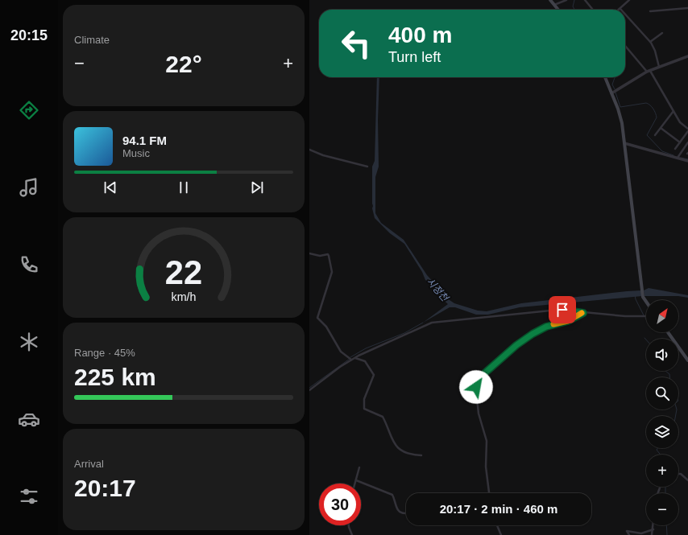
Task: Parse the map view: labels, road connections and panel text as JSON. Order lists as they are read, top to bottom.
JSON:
{
  "water": ["시정천"],
  "north": "top right",
  "page": {
    "tabs": "20:15",
    "tile": [
      "Climate",
      ["Range · 45%", "225 km"],
      ["Arrival", "20:17"]
    ],
    "turn": ["400 m", "Turn left"],
    "heat": ["−", "22°", "+"],
    "song": ["94.1 FM", "Music"],
    "map_buttons": ["+", "−"],
    "limit": "30",
    "trip": "20:17 · 2 min · 460 m",
    "gauge": ["22", "km/h"]
  }
}
